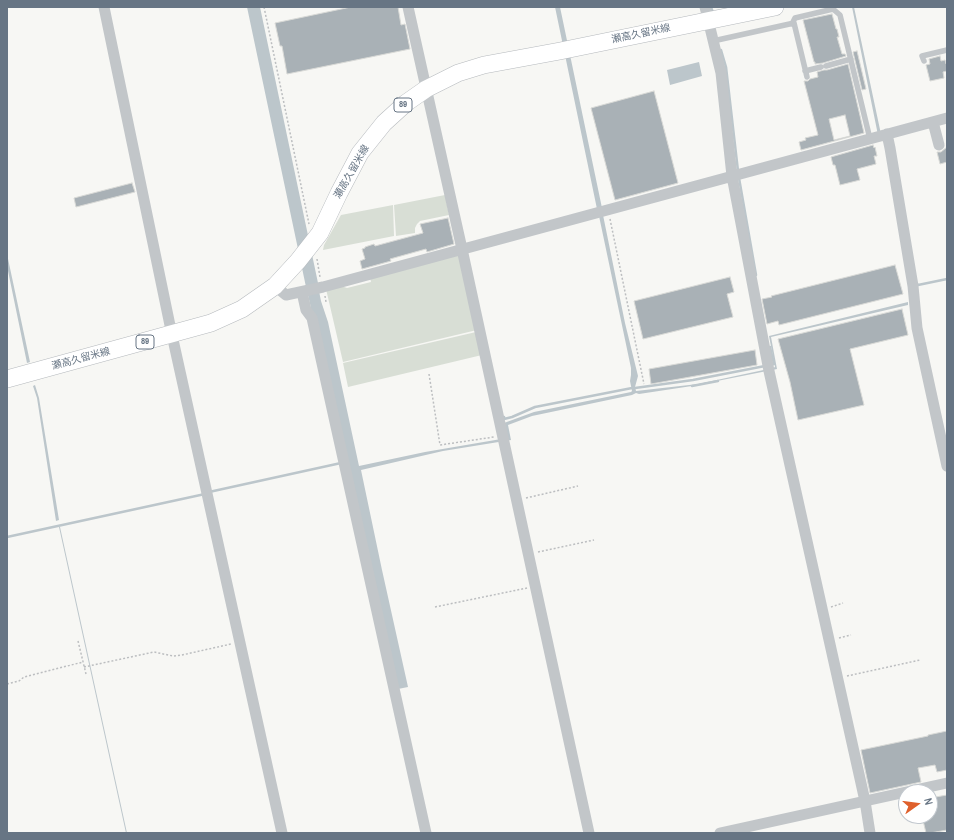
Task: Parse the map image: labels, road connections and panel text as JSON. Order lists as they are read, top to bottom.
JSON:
{
  "streets": {
    "main road": ["瀬高久留米線", "89"]
  },
  "north": "right"
}
